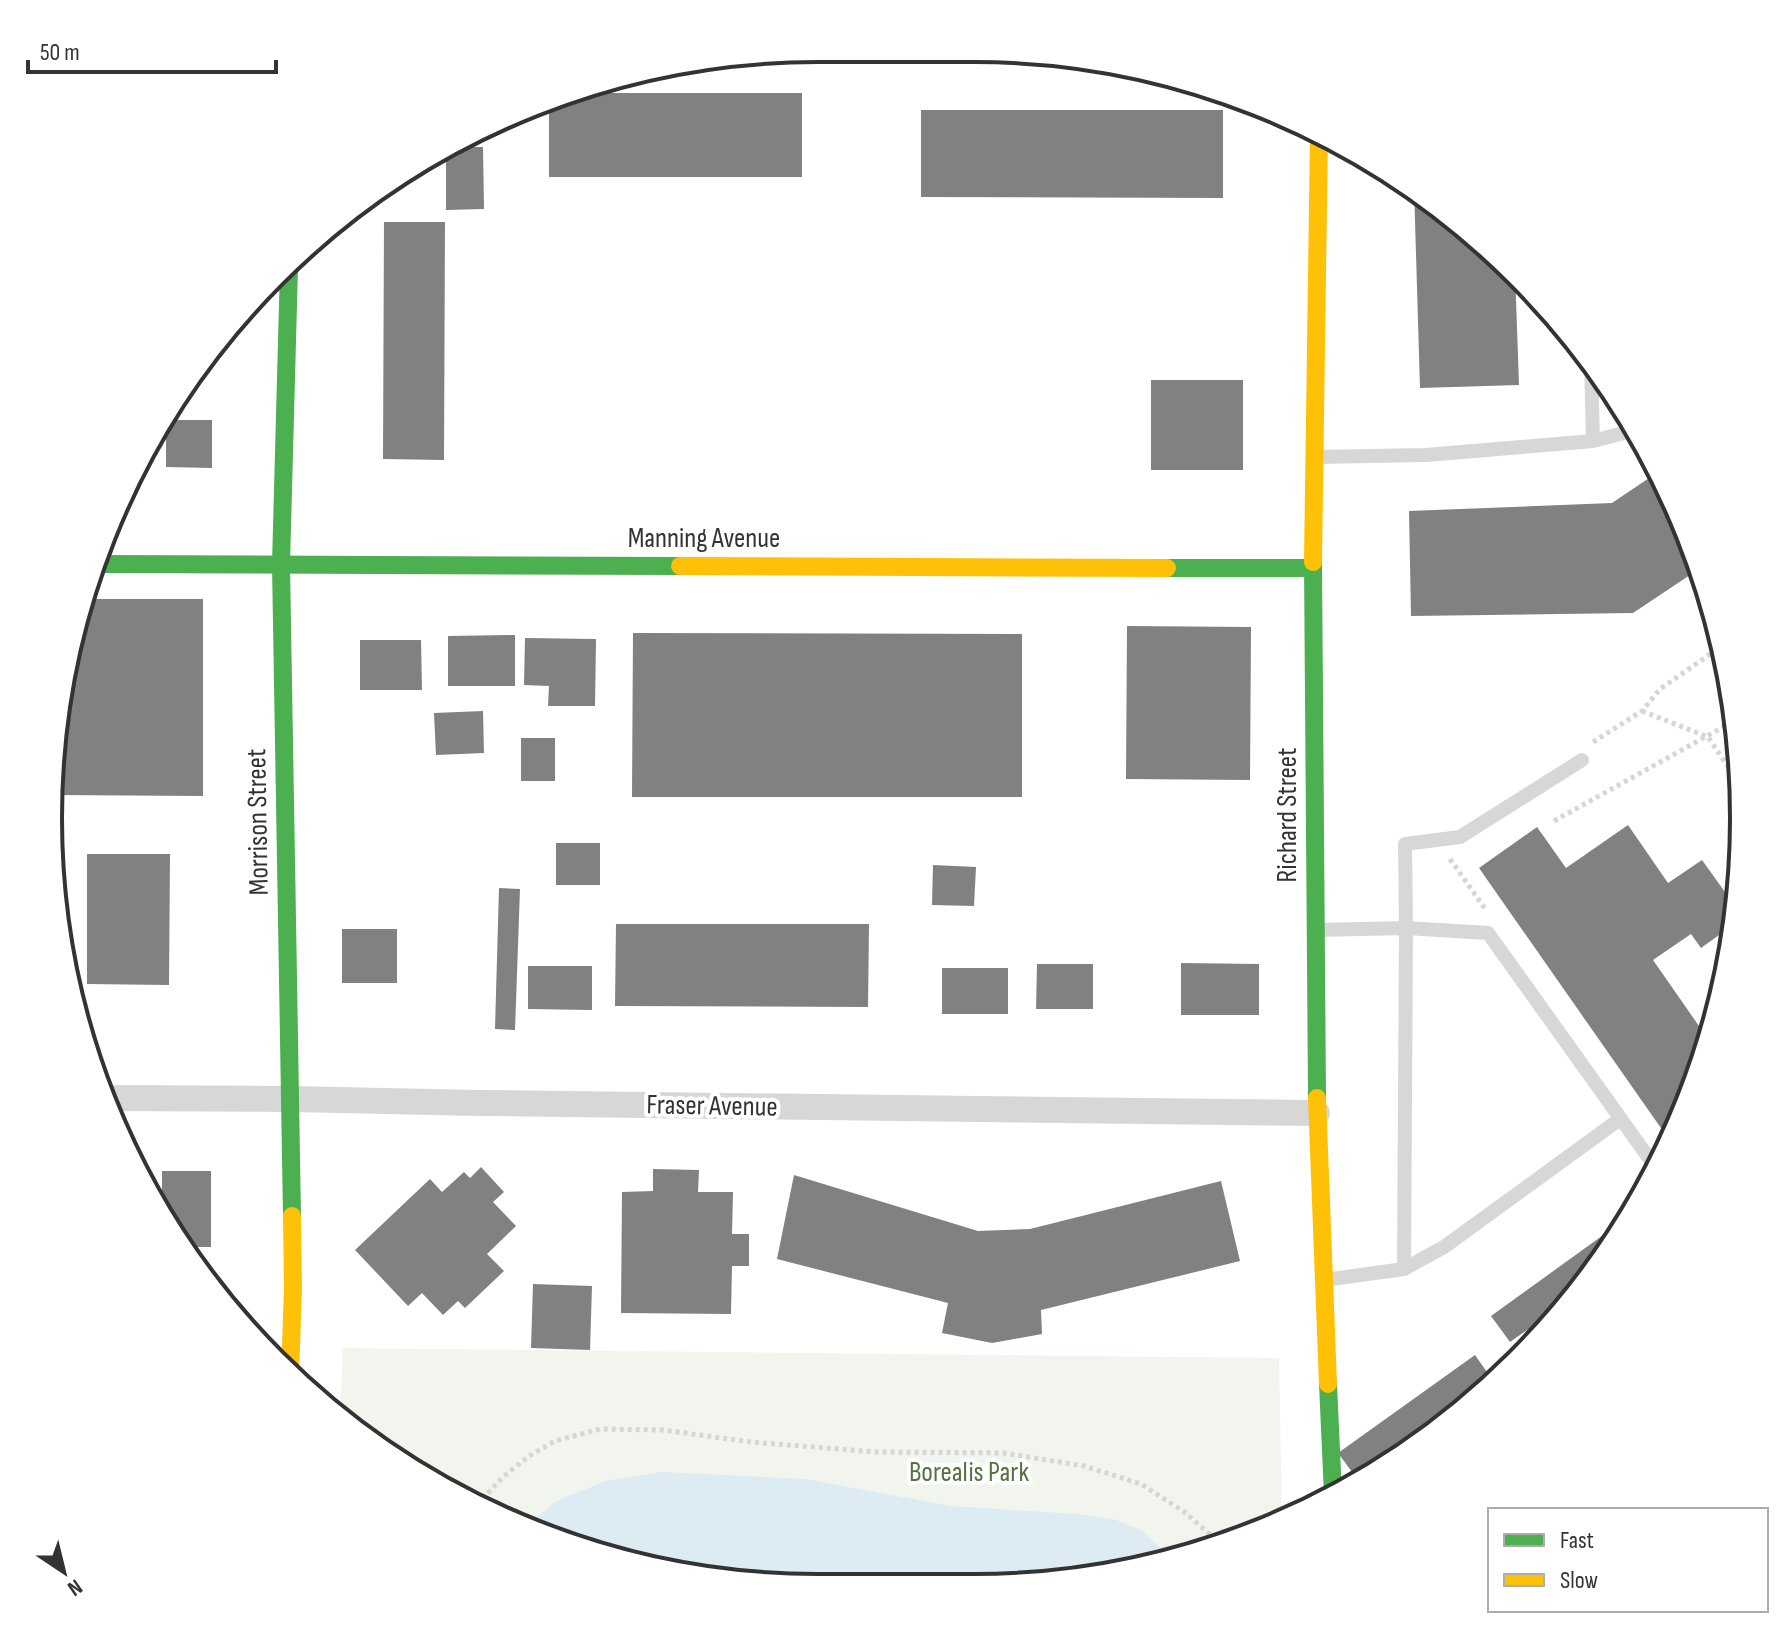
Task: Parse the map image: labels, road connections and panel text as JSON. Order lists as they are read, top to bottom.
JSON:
{
  "streets": {
    "street": [
      "Manning Avenue",
      "Richard Street",
      "Morrison Street",
      "Fraser Avenue"
    ]
  },
  "crossings": [
    ["Manning Avenue", "Richard Street"],
    ["Manning Avenue", "Morrison Street"],
    ["Richard Street", "Fraser Avenue"],
    ["Morrison Street", "Fraser Avenue"]
  ],
  "parks": ["Borealis Park"],
  "legend": ["Fast", "Slow"],
  "scale_bar": "50 m",
  "north": "bottom right"
}
